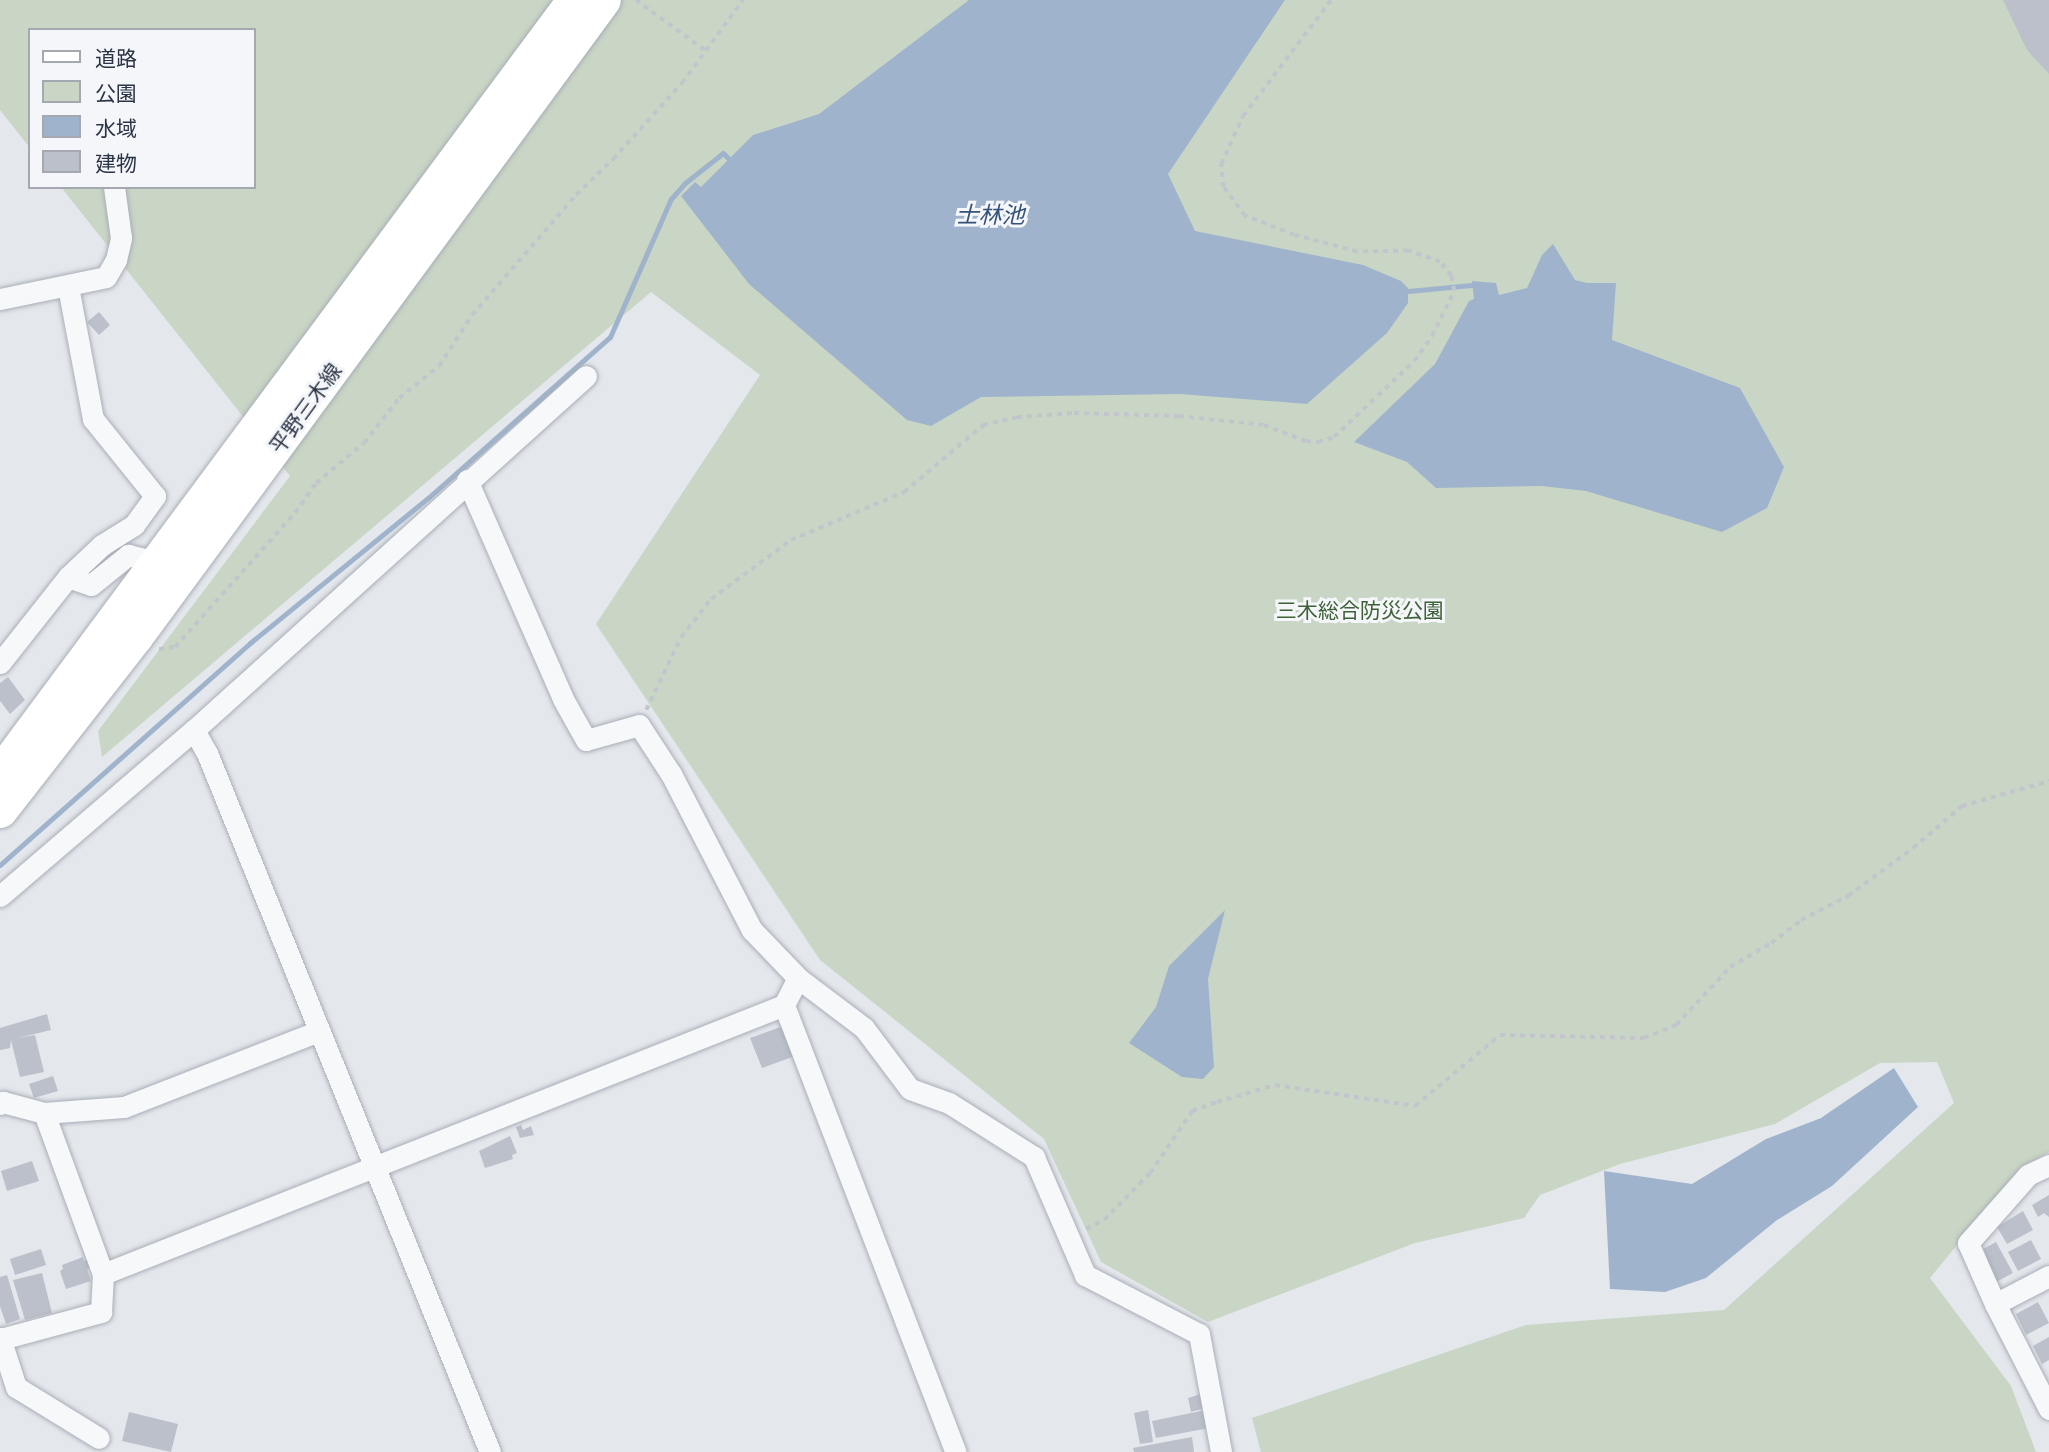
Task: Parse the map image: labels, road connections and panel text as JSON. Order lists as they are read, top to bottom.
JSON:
{
  "streets": {
    "main road": ["平野三木線"]
  },
  "water": ["士林池"],
  "parks": ["三木総合防災公園"],
  "legend": [
    "道路",
    "公園",
    "水域",
    "建物"
  ]
}
